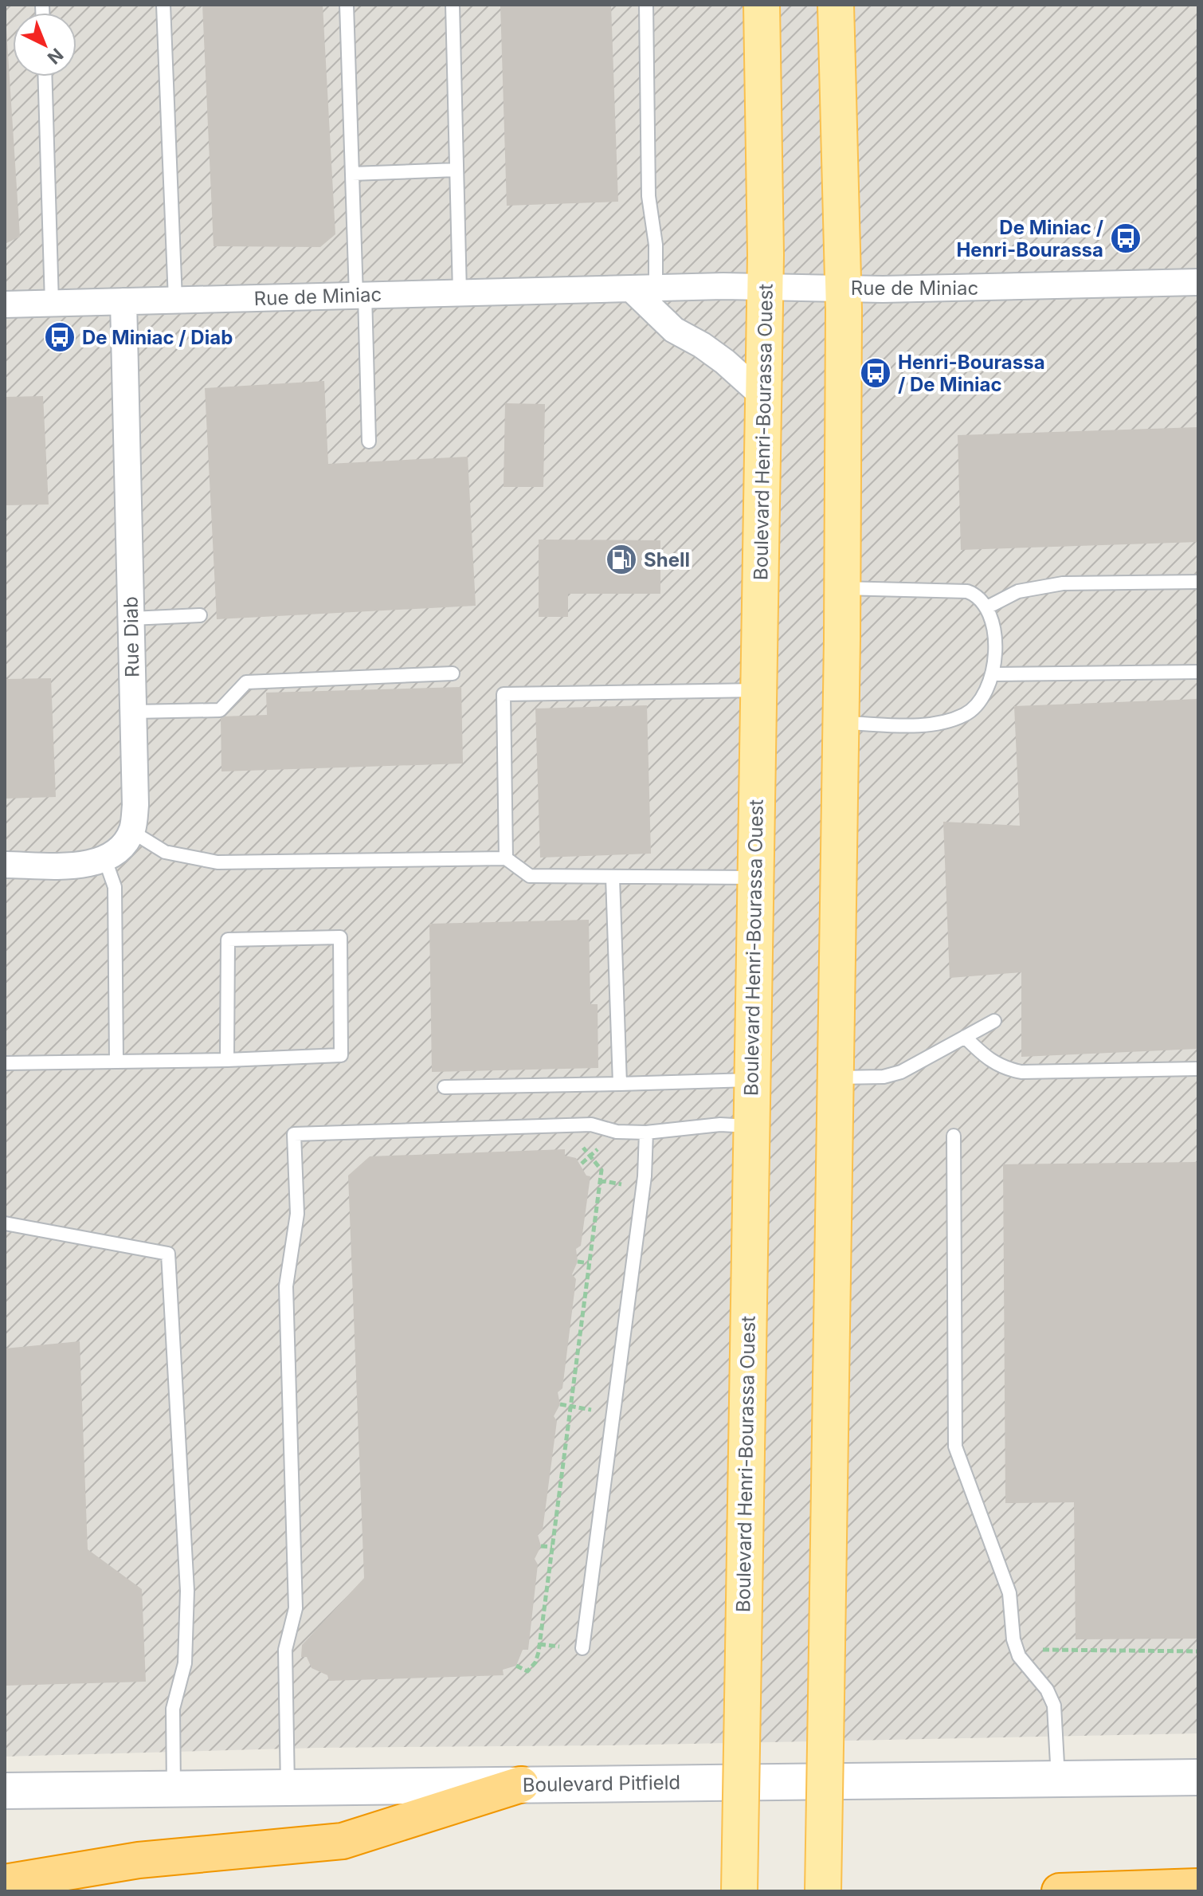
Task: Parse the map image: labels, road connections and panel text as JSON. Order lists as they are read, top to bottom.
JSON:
{
  "streets": {
    "main road": ["Boulevard Henri-Bourassa Ouest", "Boulevard Pitfield"],
    "street": ["Rue de Miniac", "Rue Diab"]
  },
  "crossings": [
    ["Rue de Miniac", "Boulevard Henri-Bourassa Ouest"],
    ["Rue de Miniac", "Rue Diab"]
  ],
  "places": {
    "bus stop": ["De Miniac / Henri-Bourassa", "De Miniac / Diab", "Henri-Bourassa / De Miniac"],
    "fuel station": ["Shell"]
  },
  "north": "bottom right"
}
